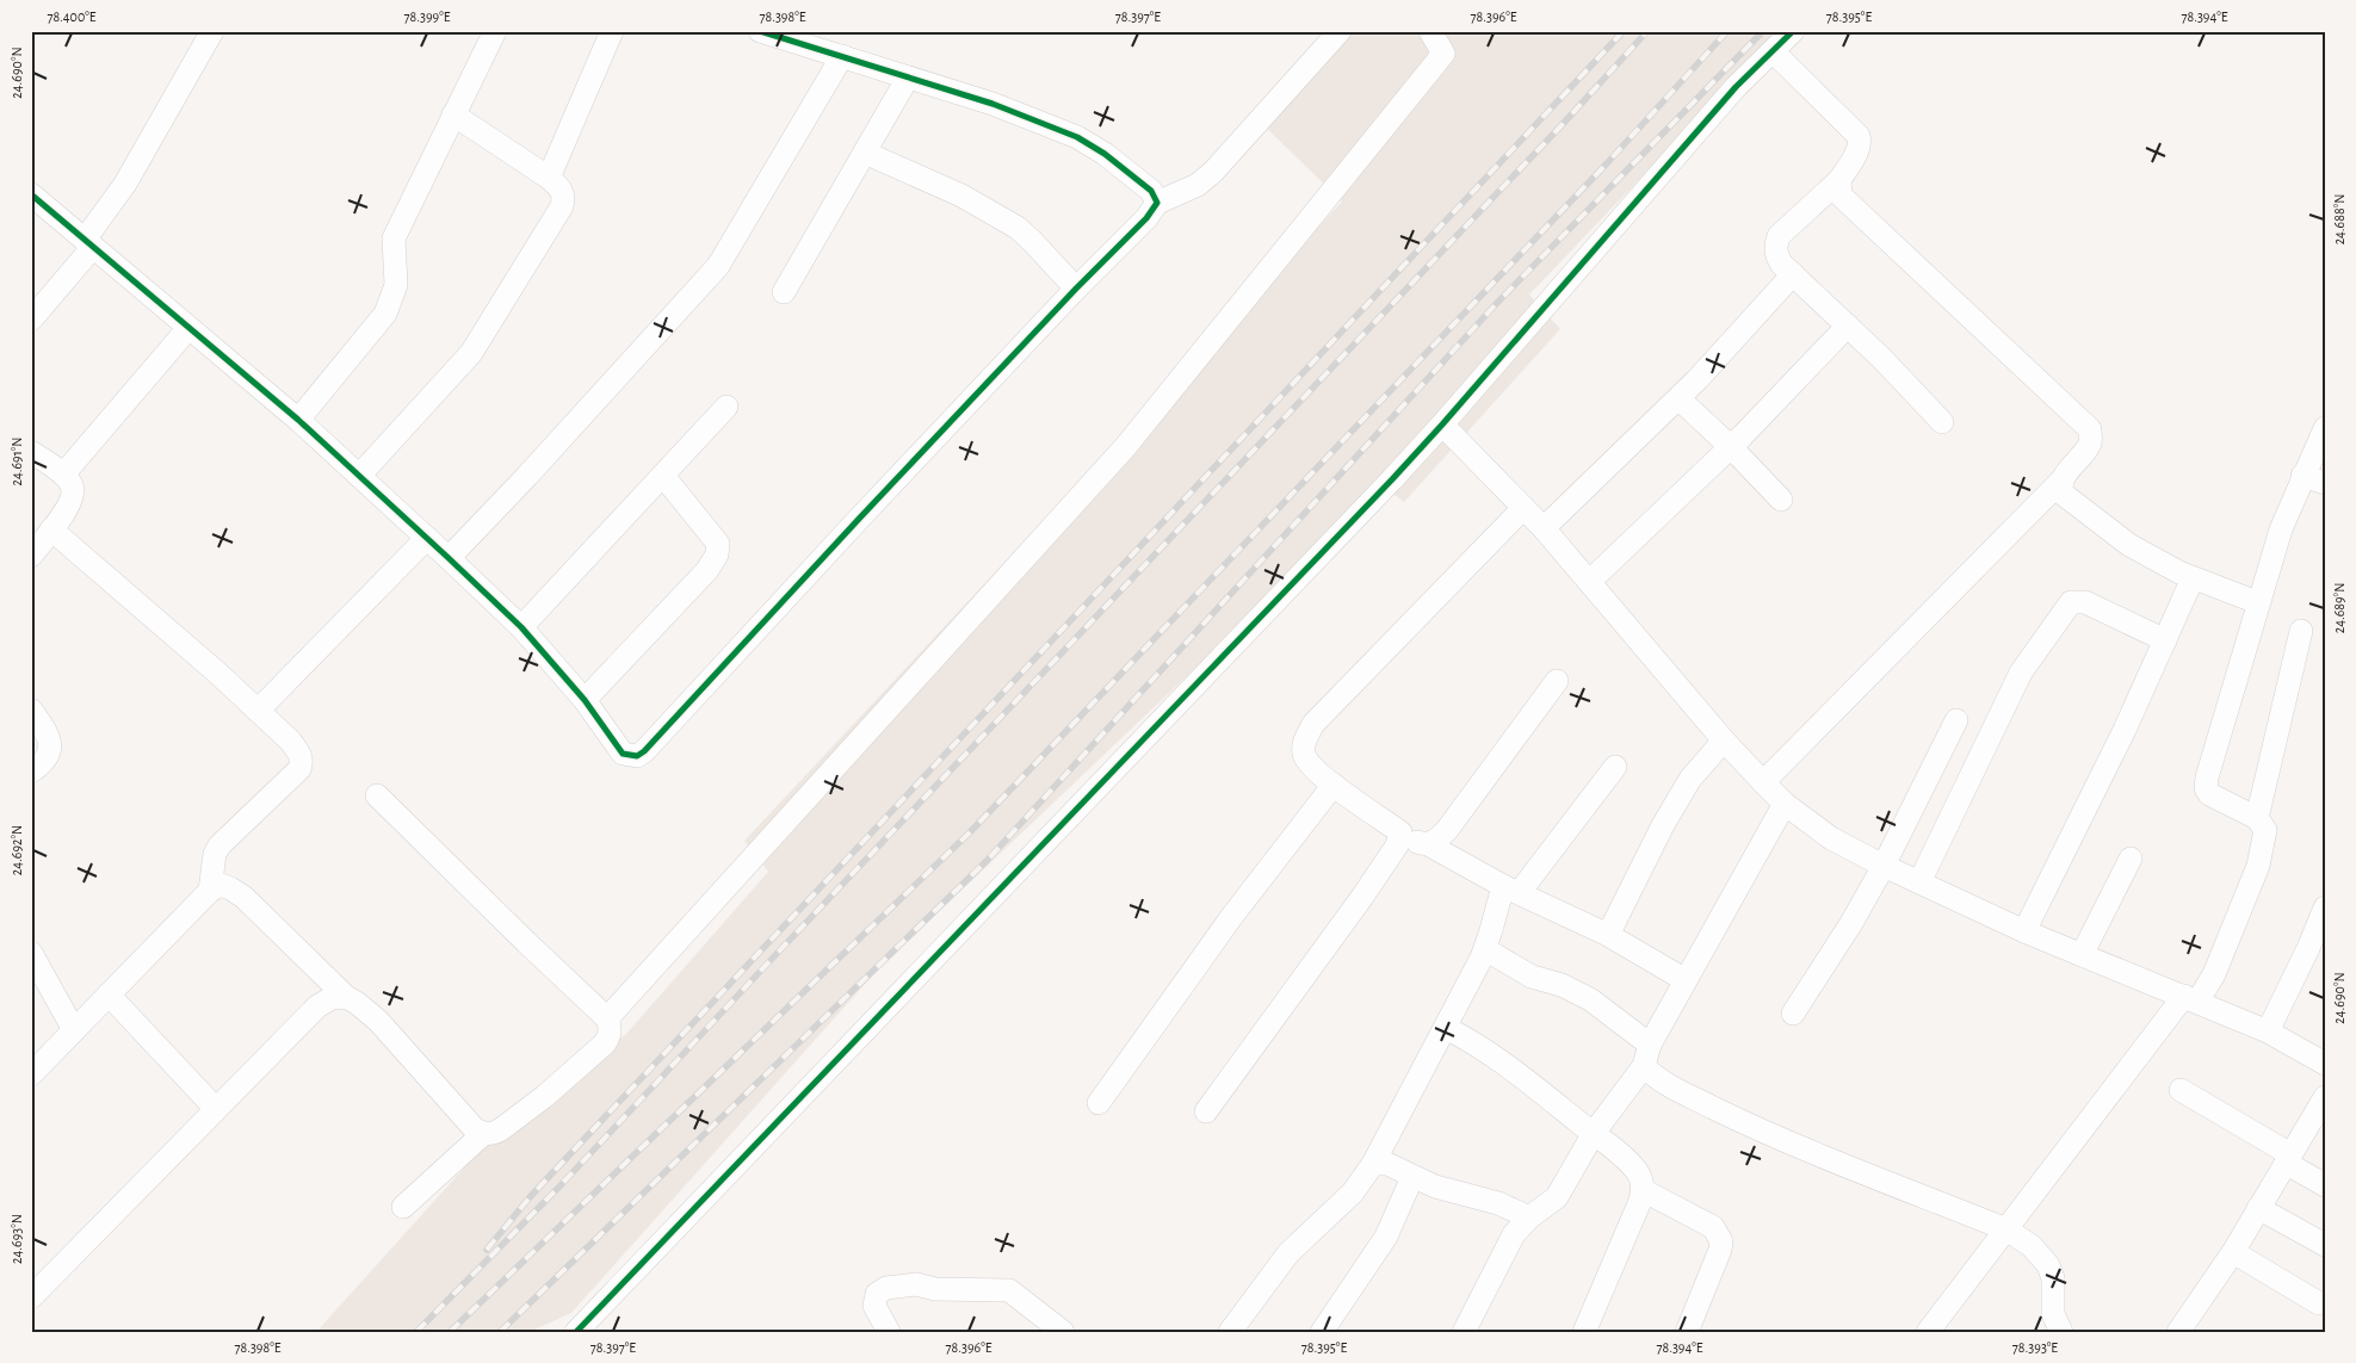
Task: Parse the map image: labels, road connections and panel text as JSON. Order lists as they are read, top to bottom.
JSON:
{
  "coordinates": [
    "78.400°E",
    "78.399°E",
    "78.398°E",
    "78.397°E",
    "78.396°E",
    "78.395°E",
    "78.394°E",
    "24.690°N",
    "24.688°N",
    "24.691°N",
    "24.689°N",
    "24.692°N",
    "24.693°N",
    "78.393°E"
  ]
}
